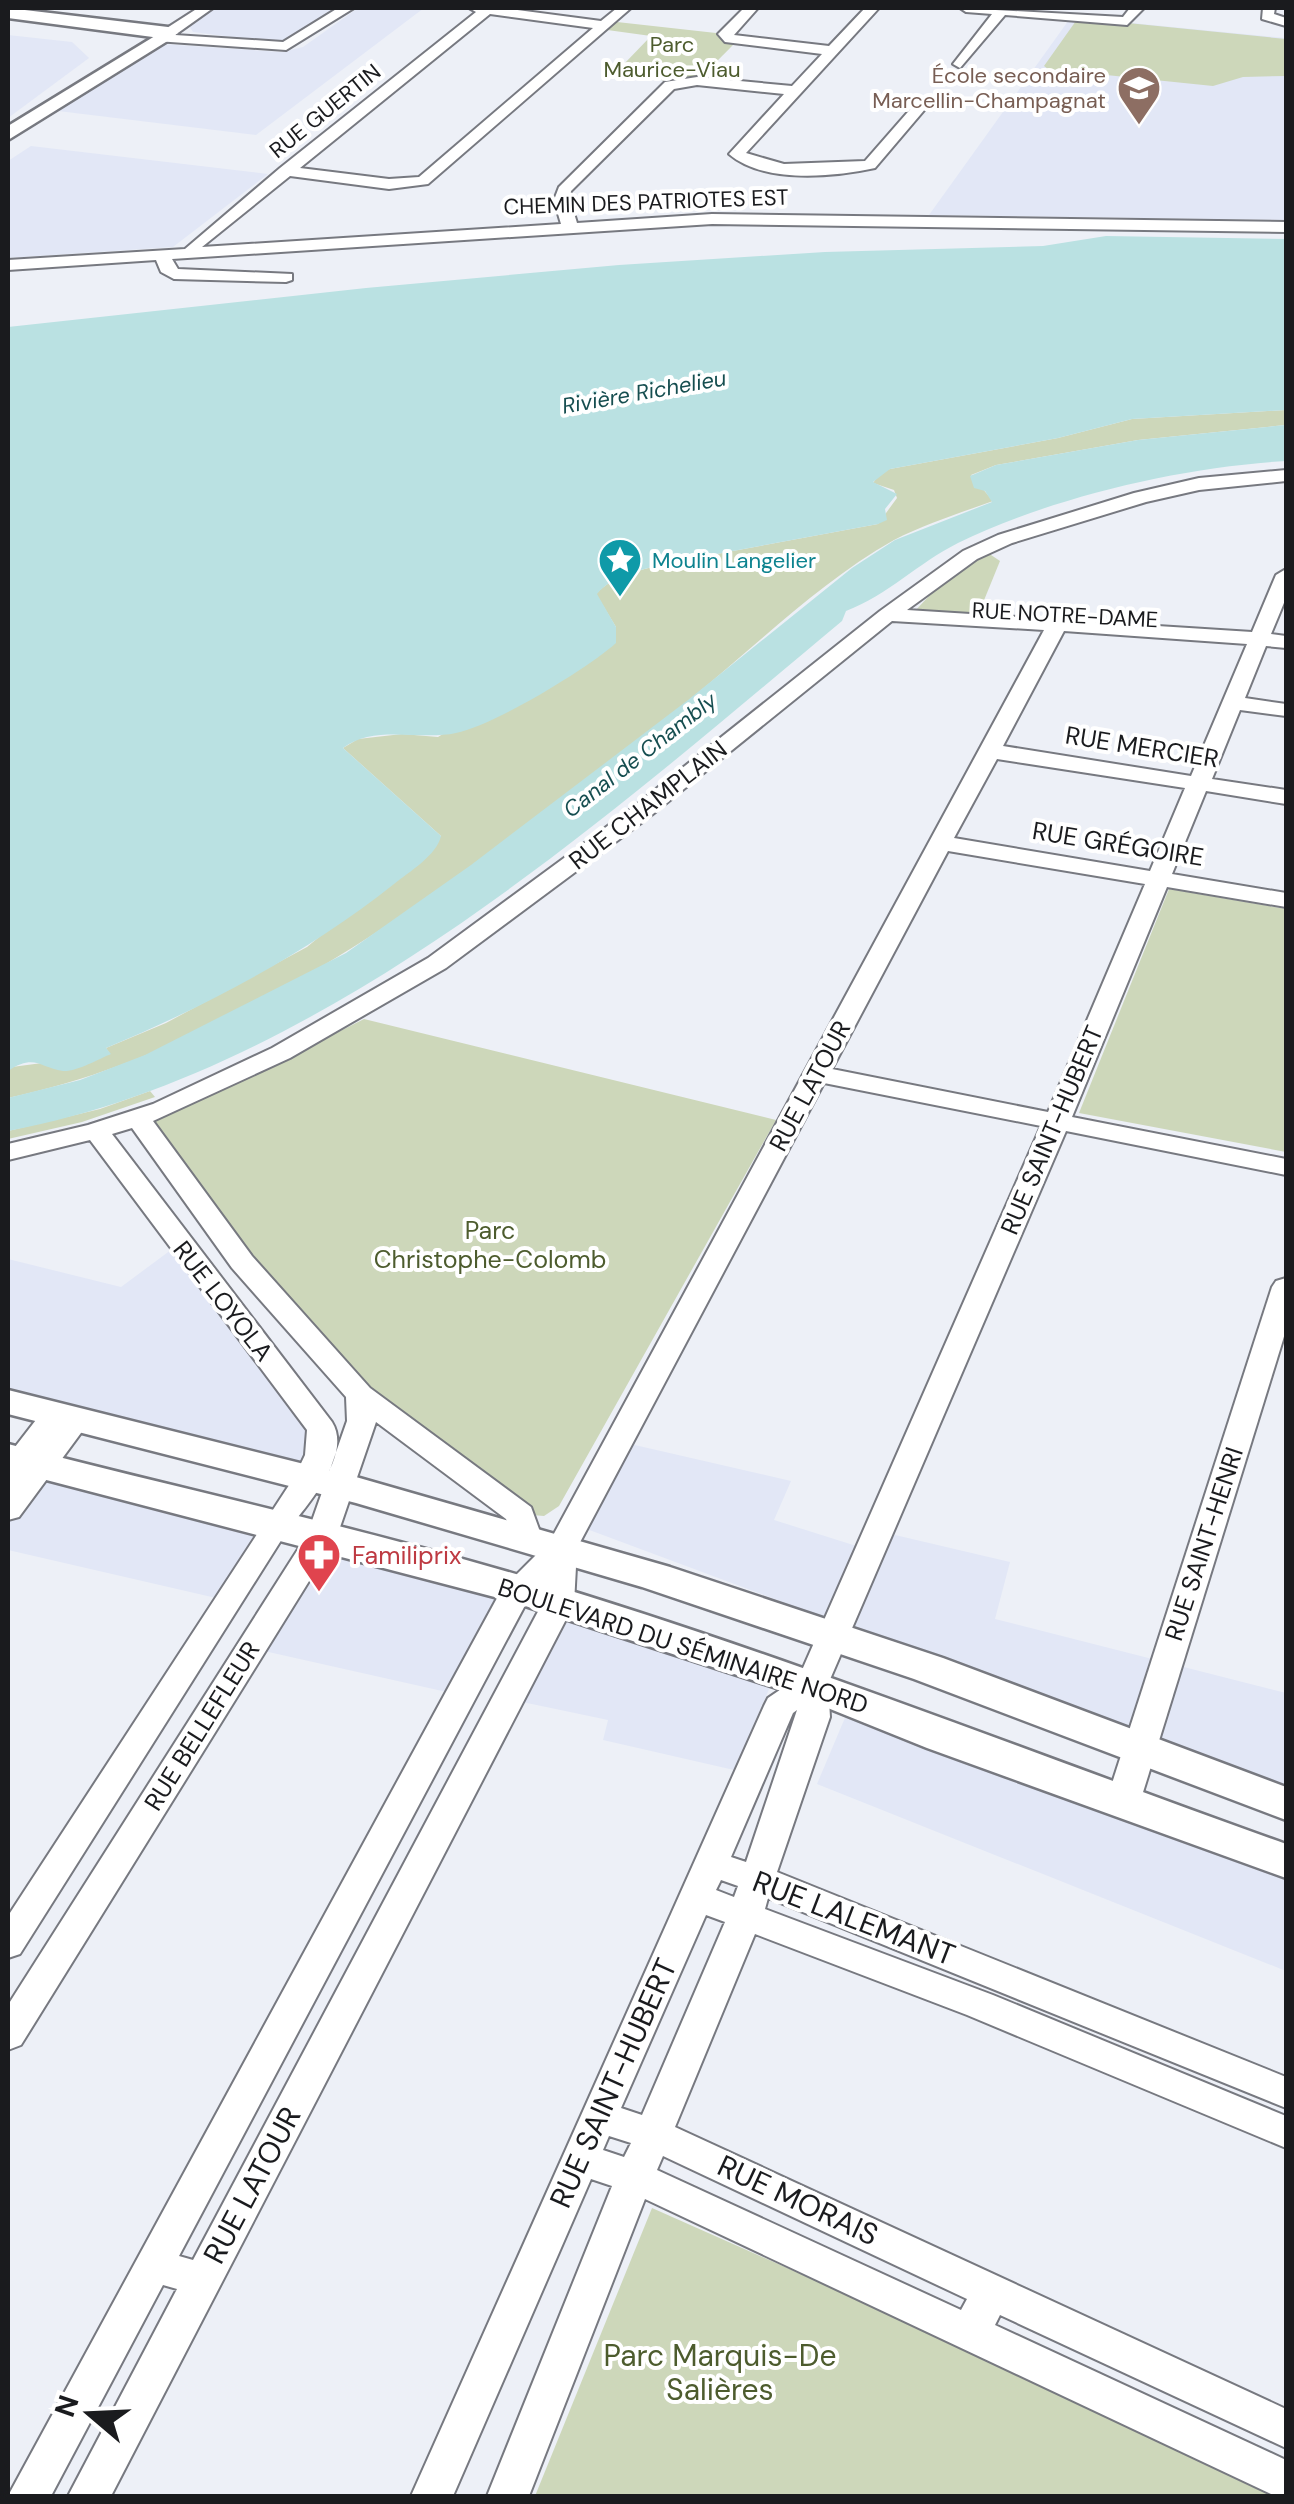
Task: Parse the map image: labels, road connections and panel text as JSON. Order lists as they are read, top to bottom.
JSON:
{
  "streets": {
    "main road": ["BOULEVARD DU SÉMINAIRE NORD"],
    "street": [
      "RUE GUERTIN",
      "CHEMIN DES PATRIOTES EST",
      "RUE NOTRE-DAME",
      "RUE MERCIER",
      "RUE CHAMPLAIN",
      "RUE GRÉGOIRE",
      "RUE LATOUR",
      "RUE SAINT-HUBERT",
      "RUE LOYOLA",
      "RUE SAINT-HENRI",
      "RUE BELLEFLEUR",
      "RUE LALEMANT",
      "RUE MORAIS"
    ]
  },
  "crossings": [
    ["RUE GUERTIN", "CHEMIN DES PATRIOTES EST"],
    ["RUE NOTRE-DAME", "RUE CHAMPLAIN"],
    ["RUE NOTRE-DAME", "RUE LATOUR"],
    ["RUE NOTRE-DAME", "RUE SAINT-HUBERT"],
    ["RUE MERCIER", "RUE LATOUR"],
    ["RUE MERCIER", "RUE SAINT-HUBERT"],
    ["RUE CHAMPLAIN", "RUE LOYOLA"],
    ["RUE GRÉGOIRE", "RUE LATOUR"],
    ["RUE GRÉGOIRE", "RUE SAINT-HUBERT"],
    ["RUE LATOUR", "RUE LOYOLA"],
    ["RUE LATOUR", "BOULEVARD DU SÉMINAIRE NORD"],
    ["RUE SAINT-HUBERT", "BOULEVARD DU SÉMINAIRE NORD"],
    ["RUE SAINT-HUBERT", "RUE LALEMANT"],
    ["RUE SAINT-HUBERT", "RUE MORAIS"],
    ["RUE LOYOLA", "RUE BELLEFLEUR"],
    ["RUE SAINT-HENRI", "BOULEVARD DU SÉMINAIRE NORD"],
    ["BOULEVARD DU SÉMINAIRE NORD", "RUE BELLEFLEUR"]
  ],
  "water": ["Rivière Richelieu", "Canal de Chambly"],
  "parks": ["Parc Maurice-Viau", "Parc Christophe-Colomb", "Parc Marquis-De Salières"],
  "places": {
    "school or university": ["École secondaire Marcellin-Champagnat"],
    "place": ["Moulin Langelier"],
    "pharmacy": ["Familiprix"]
  },
  "north": "left"
}
